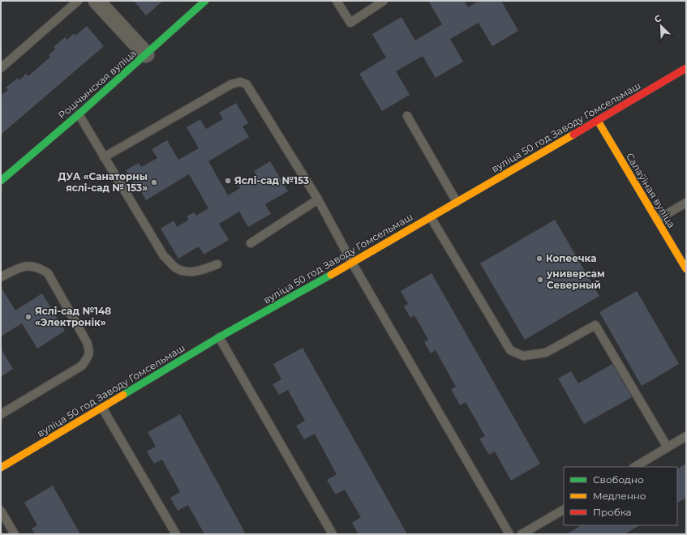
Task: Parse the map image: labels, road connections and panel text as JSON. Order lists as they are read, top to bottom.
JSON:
{
  "streets": {
    "street": ["Рошчынская вуліца", "вуліца 50 год Заводу Гомсельмаш", "Салаўіная вуліца"]
  },
  "crossings": [
    ["вуліца 50 год Заводу Гомсельмаш", "Салаўіная вуліца"]
  ],
  "places": [
    "Яслі-сад №153",
    "ДУА «Санаторны яслі-сад № 153»",
    "Копеечка",
    "универсам Северный",
    "Яслі-сад №148 «Электронік»"
  ],
  "legend": ["Свободно", "Медленно", "Пробка"],
  "north": "top left"
}
